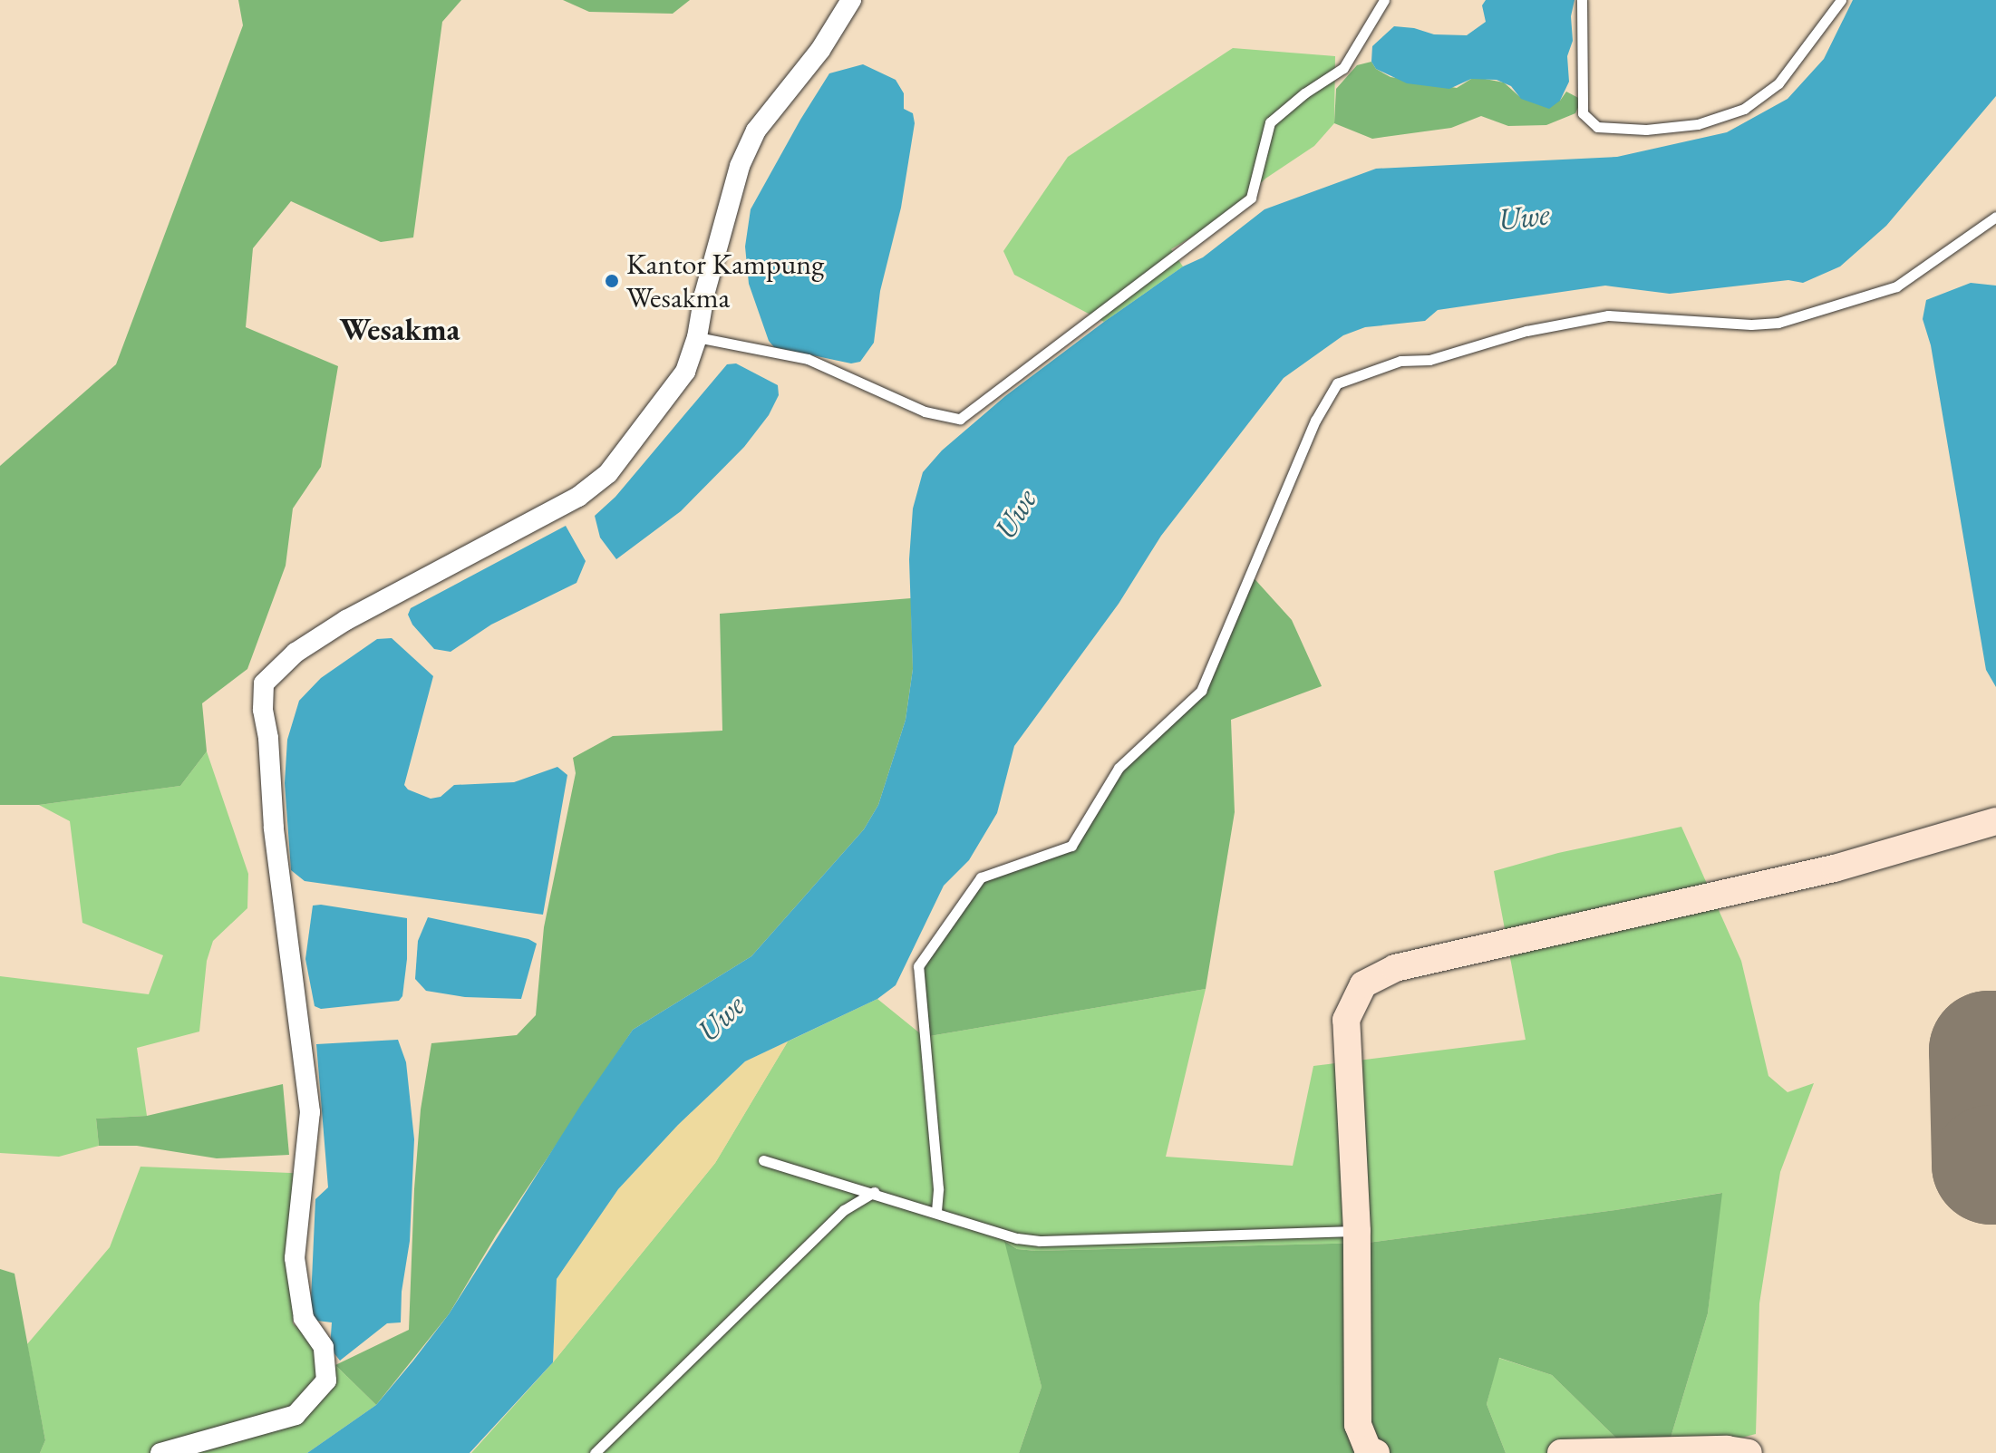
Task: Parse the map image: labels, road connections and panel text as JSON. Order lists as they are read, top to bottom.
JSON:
{
  "districts": ["Wesakma"],
  "water": ["Uwe"],
  "places": ["Kantor Kampung Wesakma"]
}
